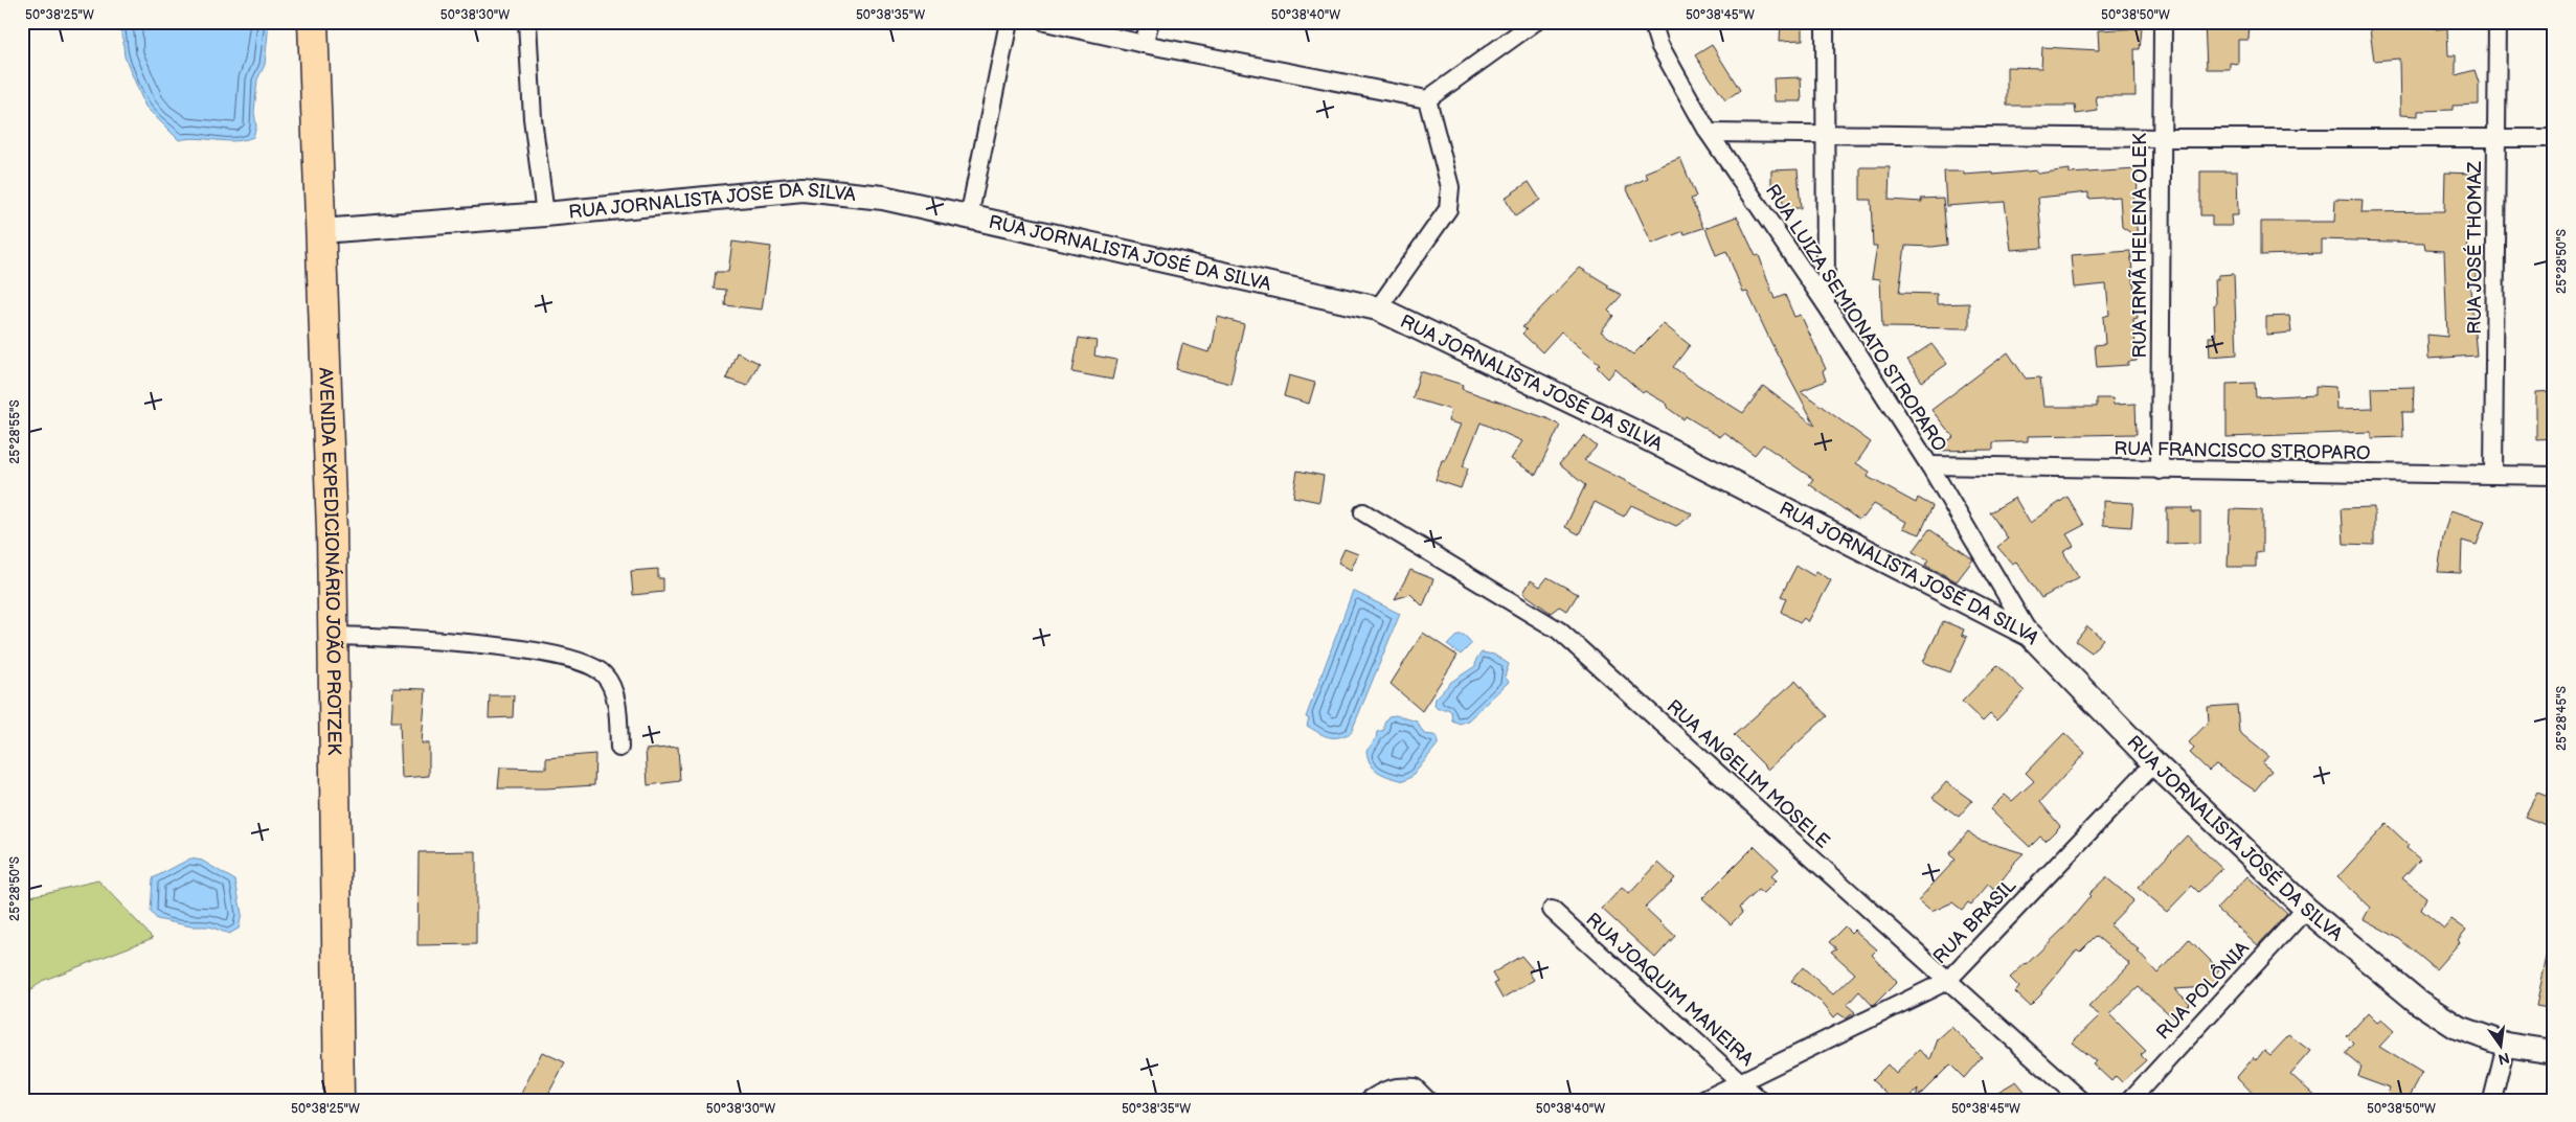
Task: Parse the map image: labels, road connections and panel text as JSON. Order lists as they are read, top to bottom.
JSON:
{
  "streets": {
    "highway": ["AVENIDA EXPEDICIONÁRIO JOÃO PROTZEK"],
    "main road": ["RUA JORNALISTA JOSÉ DA SILVA"],
    "street": [
      "RUA IRMÃ HELENA OLEK",
      "RUA JOSÉ THOMAZ",
      "RUA LUIZA SEMIONATO STROPARO",
      "RUA FRANCISCO STROPARO",
      "RUA ANGELIM MOSELE",
      "RUA BRASIL",
      "RUA JOAQUIM MANEIRA",
      "RUA POLÔNIA"
    ]
  },
  "crossings": [
    ["RUA JORNALISTA JOSÉ DA SILVA", "RUA LUIZA SEMIONATO STROPARO"],
    ["RUA JORNALISTA JOSÉ DA SILVA", "AVENIDA EXPEDICIONÁRIO JOÃO PROTZEK"],
    ["RUA JORNALISTA JOSÉ DA SILVA", "RUA BRASIL"],
    ["RUA JORNALISTA JOSÉ DA SILVA", "RUA POLÔNIA"],
    ["RUA IRMÃ HELENA OLEK", "RUA FRANCISCO STROPARO"],
    ["RUA JOSÉ THOMAZ", "RUA FRANCISCO STROPARO"],
    ["RUA LUIZA SEMIONATO STROPARO", "RUA FRANCISCO STROPARO"],
    ["RUA ANGELIM MOSELE", "RUA BRASIL"],
    ["RUA BRASIL", "RUA JOAQUIM MANEIRA"]
  ],
  "north": "bottom",
  "coordinates": [
    "50°38'25\"W",
    "50°38'30\"W",
    "50°38'35\"W",
    "50°38'40\"W",
    "50°38'45\"W",
    "50°38'50\"W",
    "25°28'50\"S",
    "25°28'55\"S",
    "25°28'45\"S"
  ]
}
